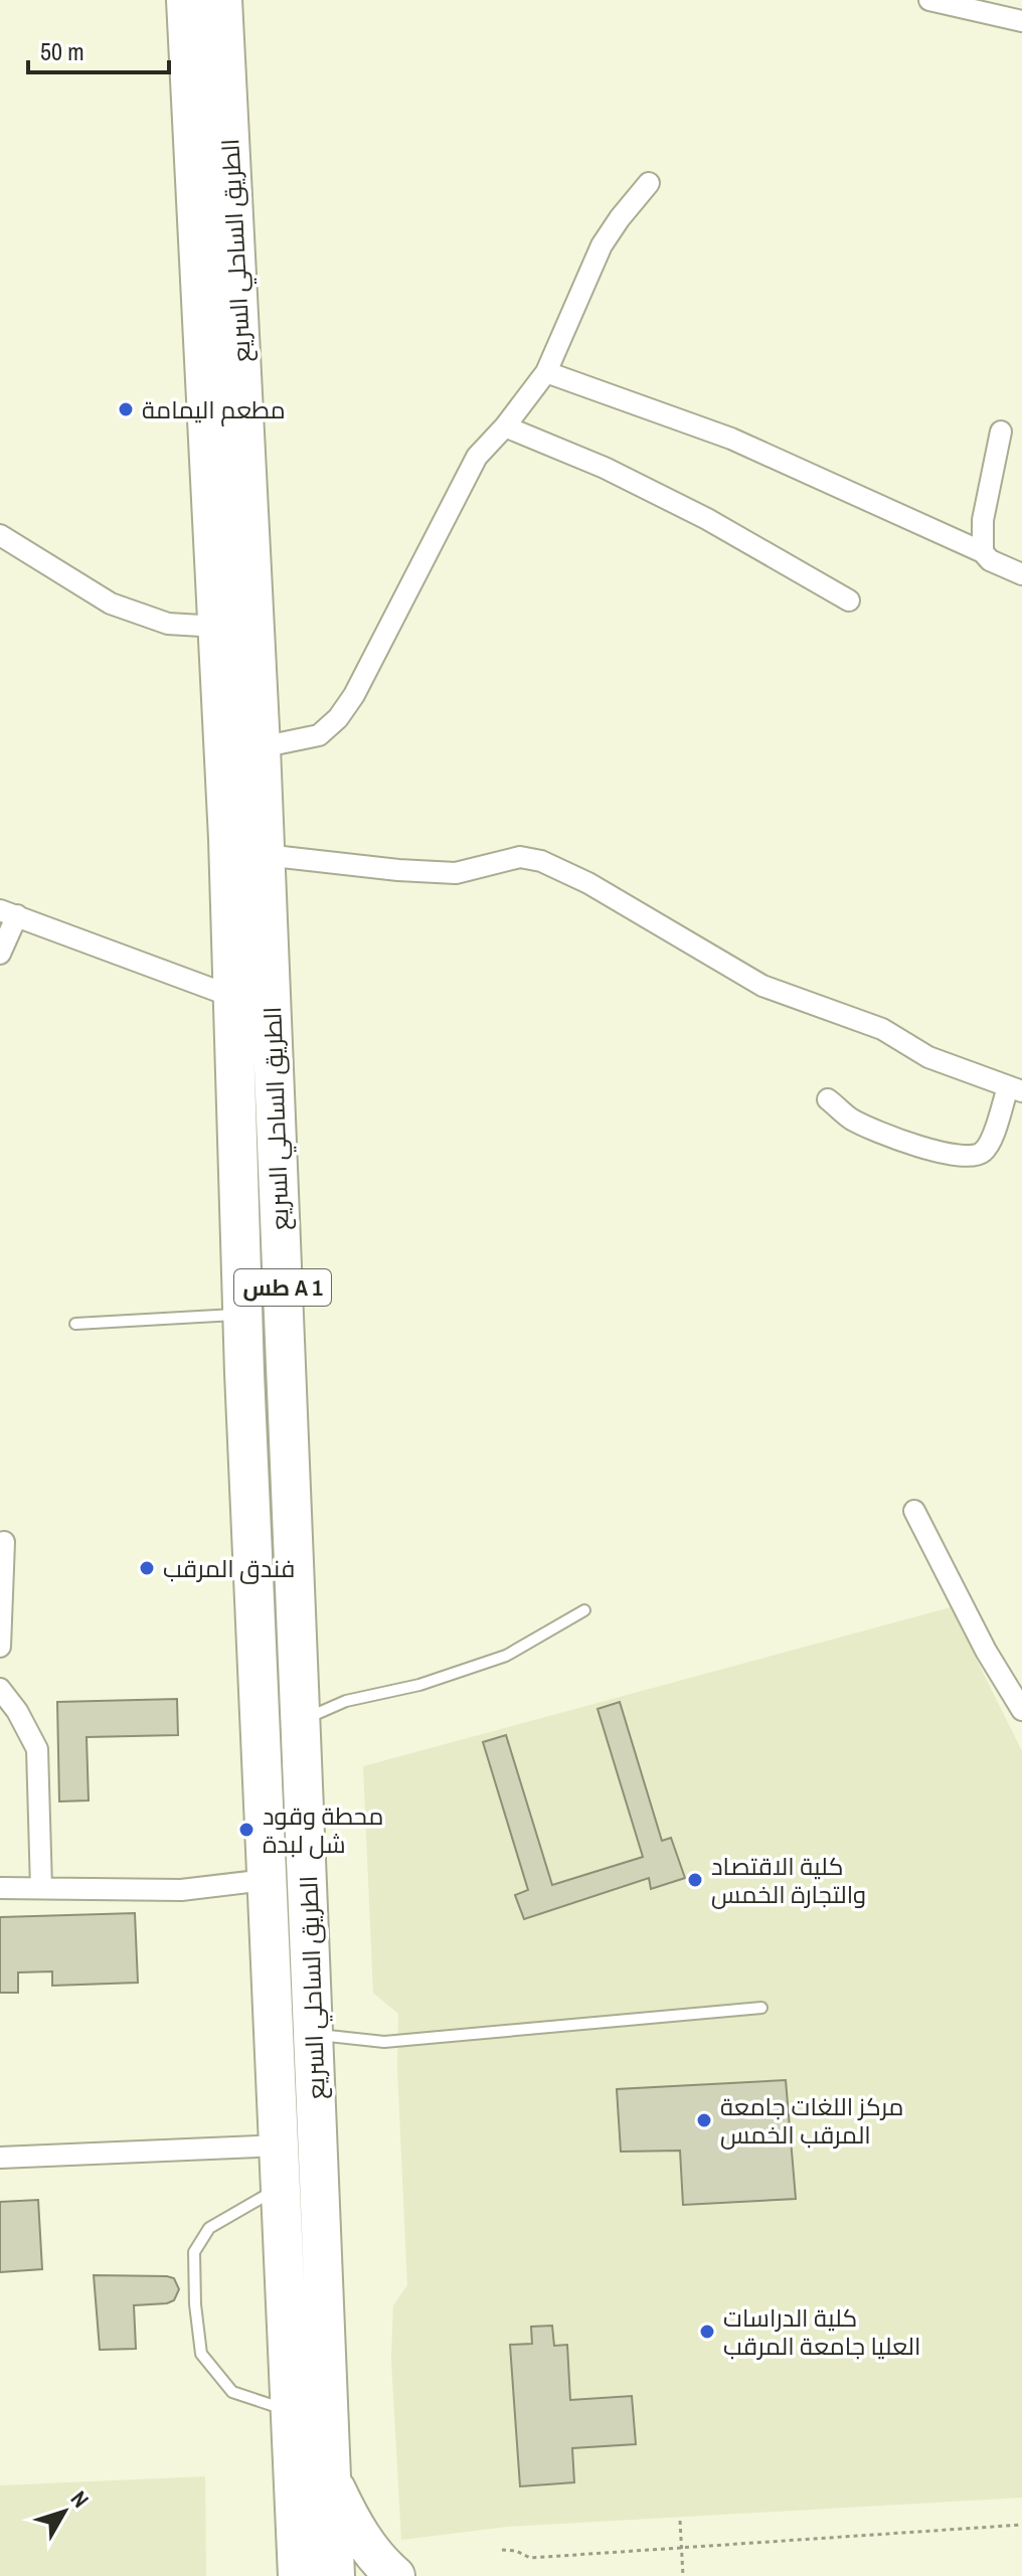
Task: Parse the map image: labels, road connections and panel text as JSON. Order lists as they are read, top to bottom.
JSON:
{
  "streets": {
    "highway": ["الطريق الساحلي السريع", "طس A 1"]
  },
  "places": [
    "مطعم اليمامة",
    "فندق المرقب",
    "محطة وقود شل لبدة",
    "كلية الاقتصاد والتجارة الخمس",
    "مركز اللغات جامعة المرقب الخمس",
    "كلية الدراسات العليا جامعة المرقب"
  ],
  "scale_bar": "50 m",
  "north": "top right"
}
